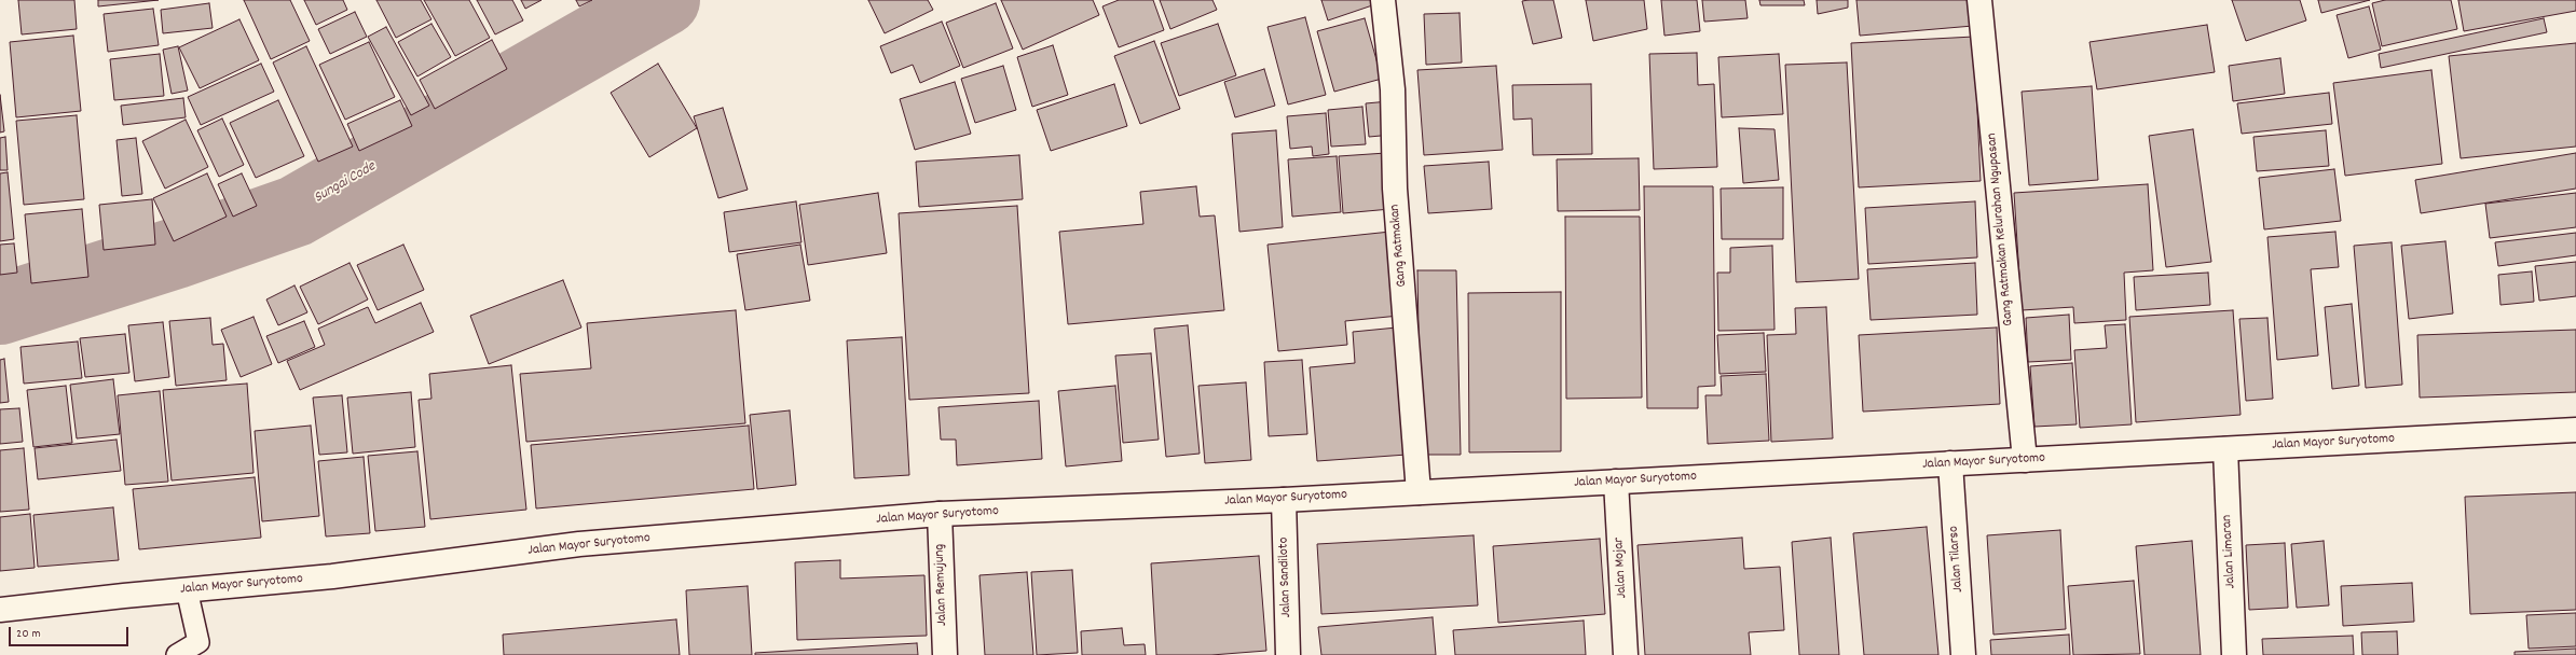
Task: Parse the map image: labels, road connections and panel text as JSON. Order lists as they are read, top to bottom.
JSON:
{
  "streets": {
    "main road": [
      "Gang Ratmakan Kelurahan Ngupasan",
      "Gang Ratmakan",
      "Jalan Mayor Suryotomo",
      "Jalan Limaran",
      "Jalan Tilarso",
      "Jalan Mojar",
      "Jalan Sandiloto",
      "Jalan Remujung"
    ]
  },
  "crossings": [
    ["Gang Ratmakan Kelurahan Ngupasan", "Jalan Mayor Suryotomo"],
    ["Gang Ratmakan", "Jalan Mayor Suryotomo"],
    ["Jalan Mayor Suryotomo", "Jalan Limaran"],
    ["Jalan Mayor Suryotomo", "Jalan Tilarso"],
    ["Jalan Mayor Suryotomo", "Jalan Mojar"],
    ["Jalan Mayor Suryotomo", "Jalan Sandiloto"],
    ["Jalan Mayor Suryotomo", "Jalan Remujung"]
  ],
  "water": ["Sungai Code"],
  "scale_bar": "20 m"
}
